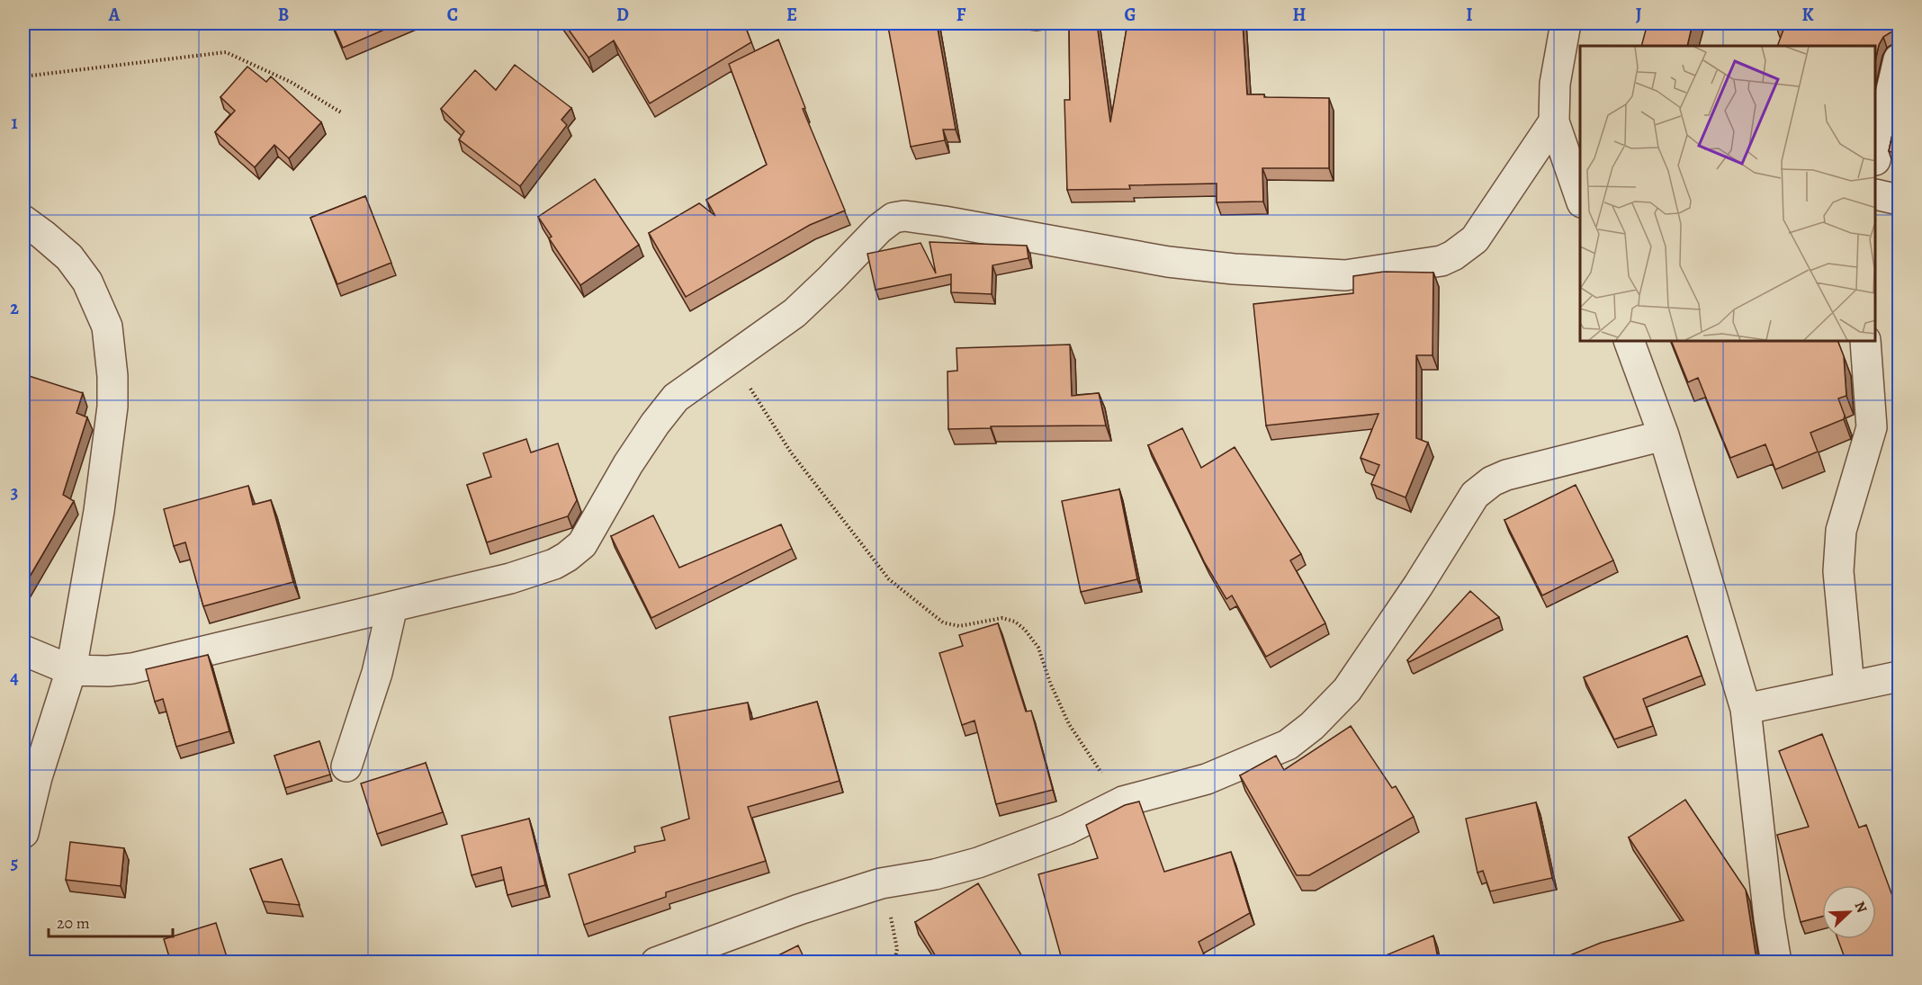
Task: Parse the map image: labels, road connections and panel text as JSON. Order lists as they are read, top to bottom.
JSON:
{
  "scale_bar": "20 m",
  "north": "top right",
  "grid": {
    "columns": [
      "A",
      "B",
      "C",
      "D",
      "E",
      "F",
      "G",
      "H",
      "I",
      "J",
      "K"
    ],
    "rows": [
      "1",
      "2",
      "3",
      "4",
      "5"
    ]
  }
}
